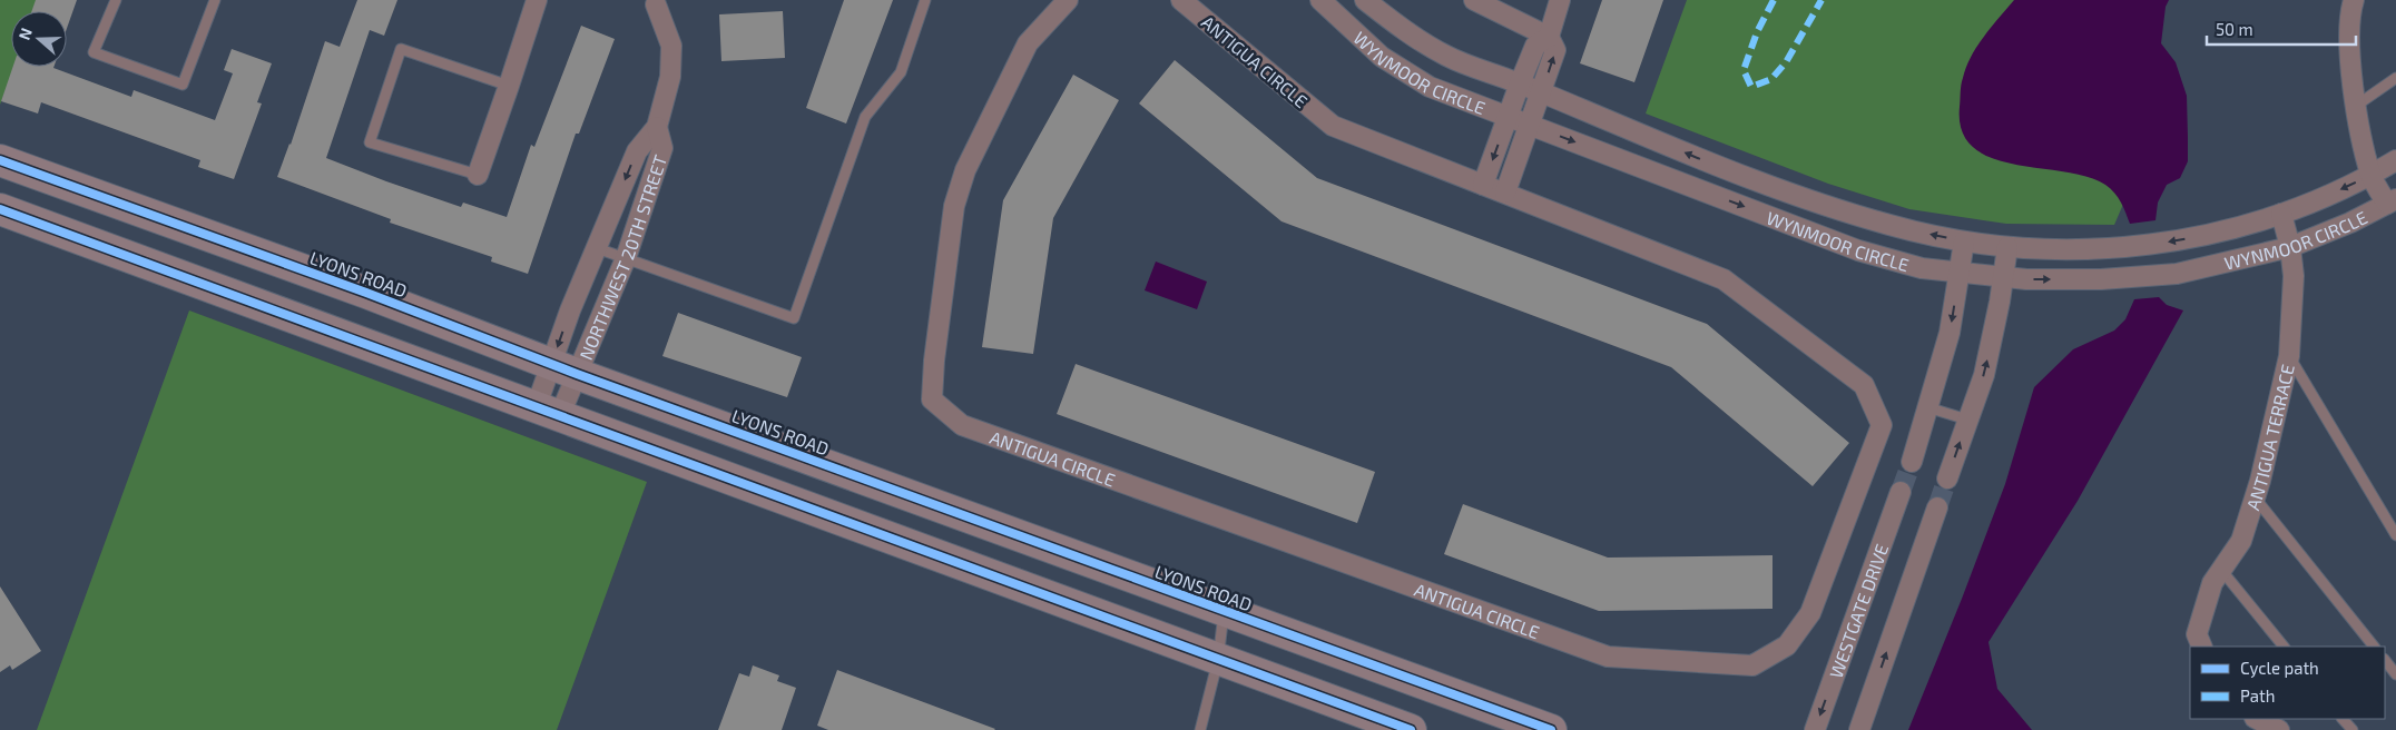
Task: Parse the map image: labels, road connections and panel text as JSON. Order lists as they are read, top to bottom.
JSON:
{
  "streets": {
    "main road": ["LYONS ROAD"],
    "street": [
      "ANTIGUA CIRCLE",
      "WYNMOOR CIRCLE",
      "NORTHWEST 20TH STREET",
      "ANTIGUA TERRACE",
      "WESTGATE DRIVE"
    ]
  },
  "crossings": [
    ["WYNMOOR CIRCLE", "ANTIGUA TERRACE"],
    ["NORTHWEST 20TH STREET", "LYONS ROAD"]
  ],
  "legend": ["Cycle path", "Path"],
  "scale_bar": "50 m",
  "north": "left"
}
